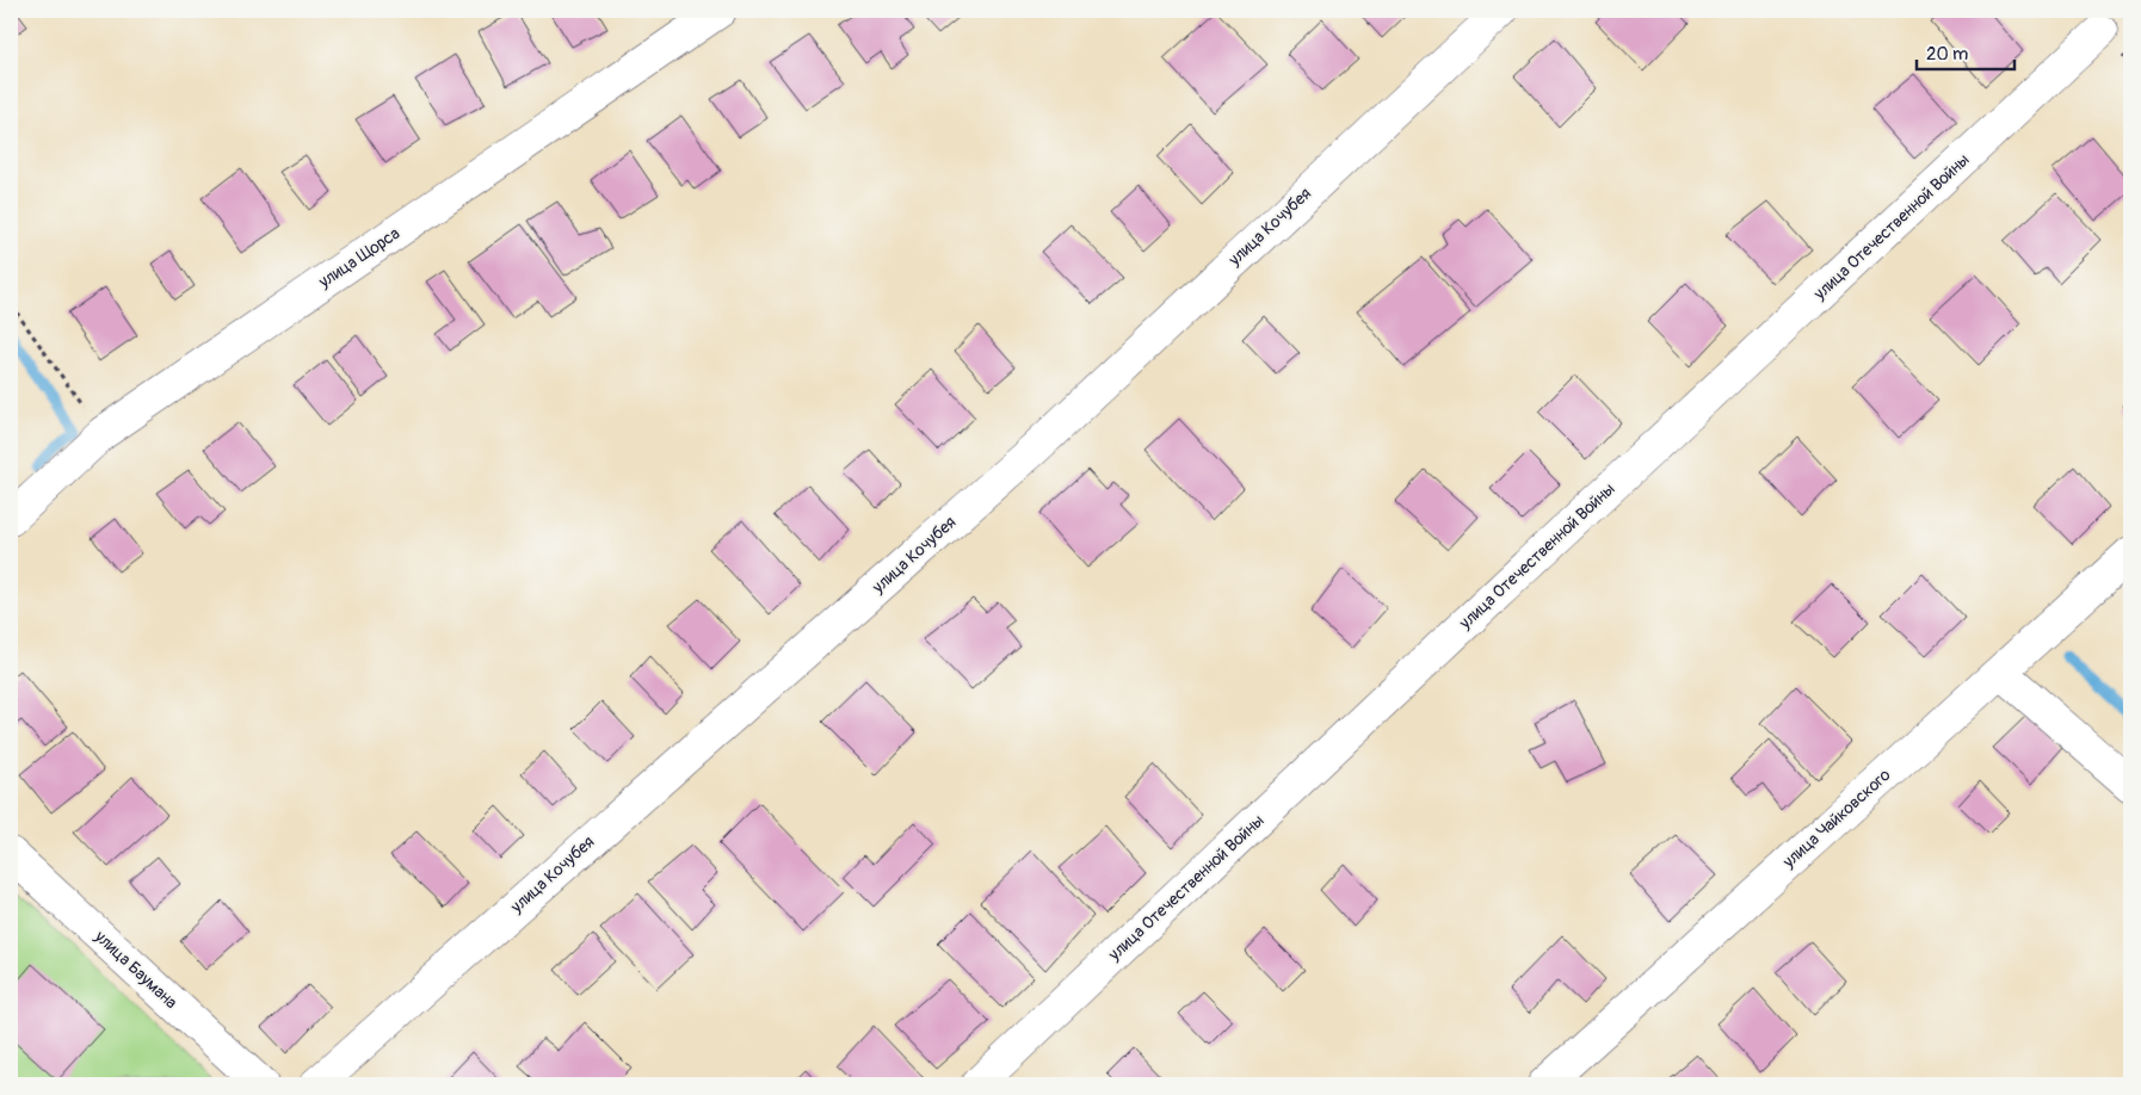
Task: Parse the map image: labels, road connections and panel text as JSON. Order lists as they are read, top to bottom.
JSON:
{
  "streets": {
    "street": [
      "улица Кочубея",
      "улица Отечественной Войны",
      "улица Щорса",
      "улица Чайковского",
      "улица Баумана"
    ]
  },
  "scale_bar": "20 m"
}
